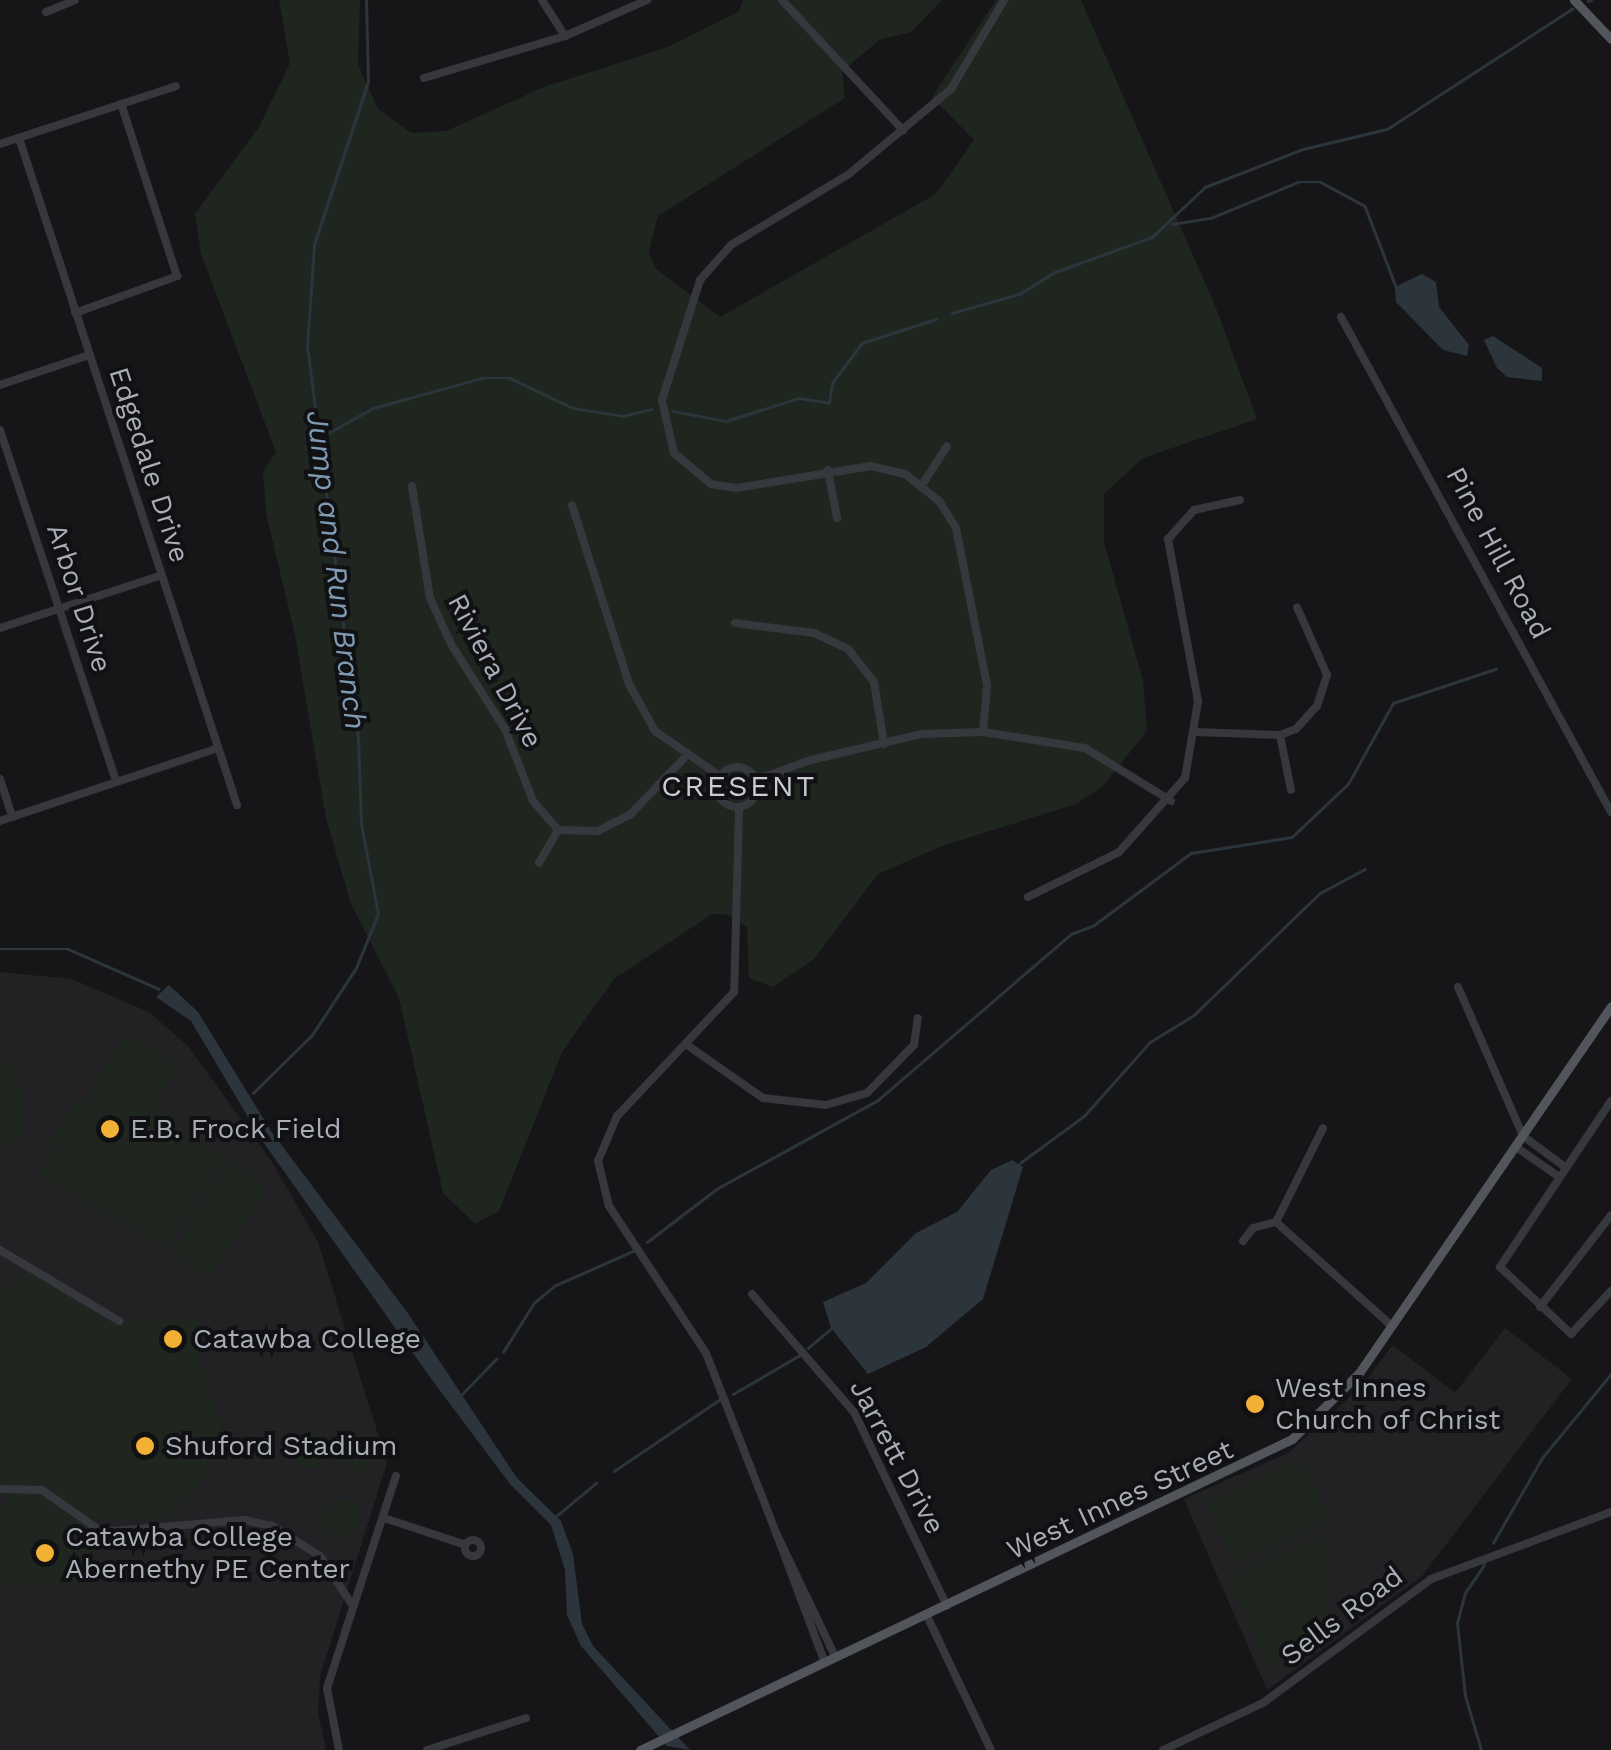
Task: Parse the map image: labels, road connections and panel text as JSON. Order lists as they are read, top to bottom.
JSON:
{
  "streets": {
    "main road": ["West Innes Street"],
    "street": [
      "Edgedale Drive",
      "Pine Hill Road",
      "Arbor Drive",
      "Riviera Drive",
      "Jarrett Drive",
      "Sells Road"
    ]
  },
  "crossings": [
    ["Jarrett Drive", "West Innes Street"]
  ],
  "districts": ["CRESENT"],
  "water": ["Jump and Run Branch"],
  "places": [
    "E.B. Frock Field",
    "Catawba College",
    "West Innes Church of Christ",
    "Shuford Stadium",
    "Catawba College Abernethy PE Center"
  ]
}
